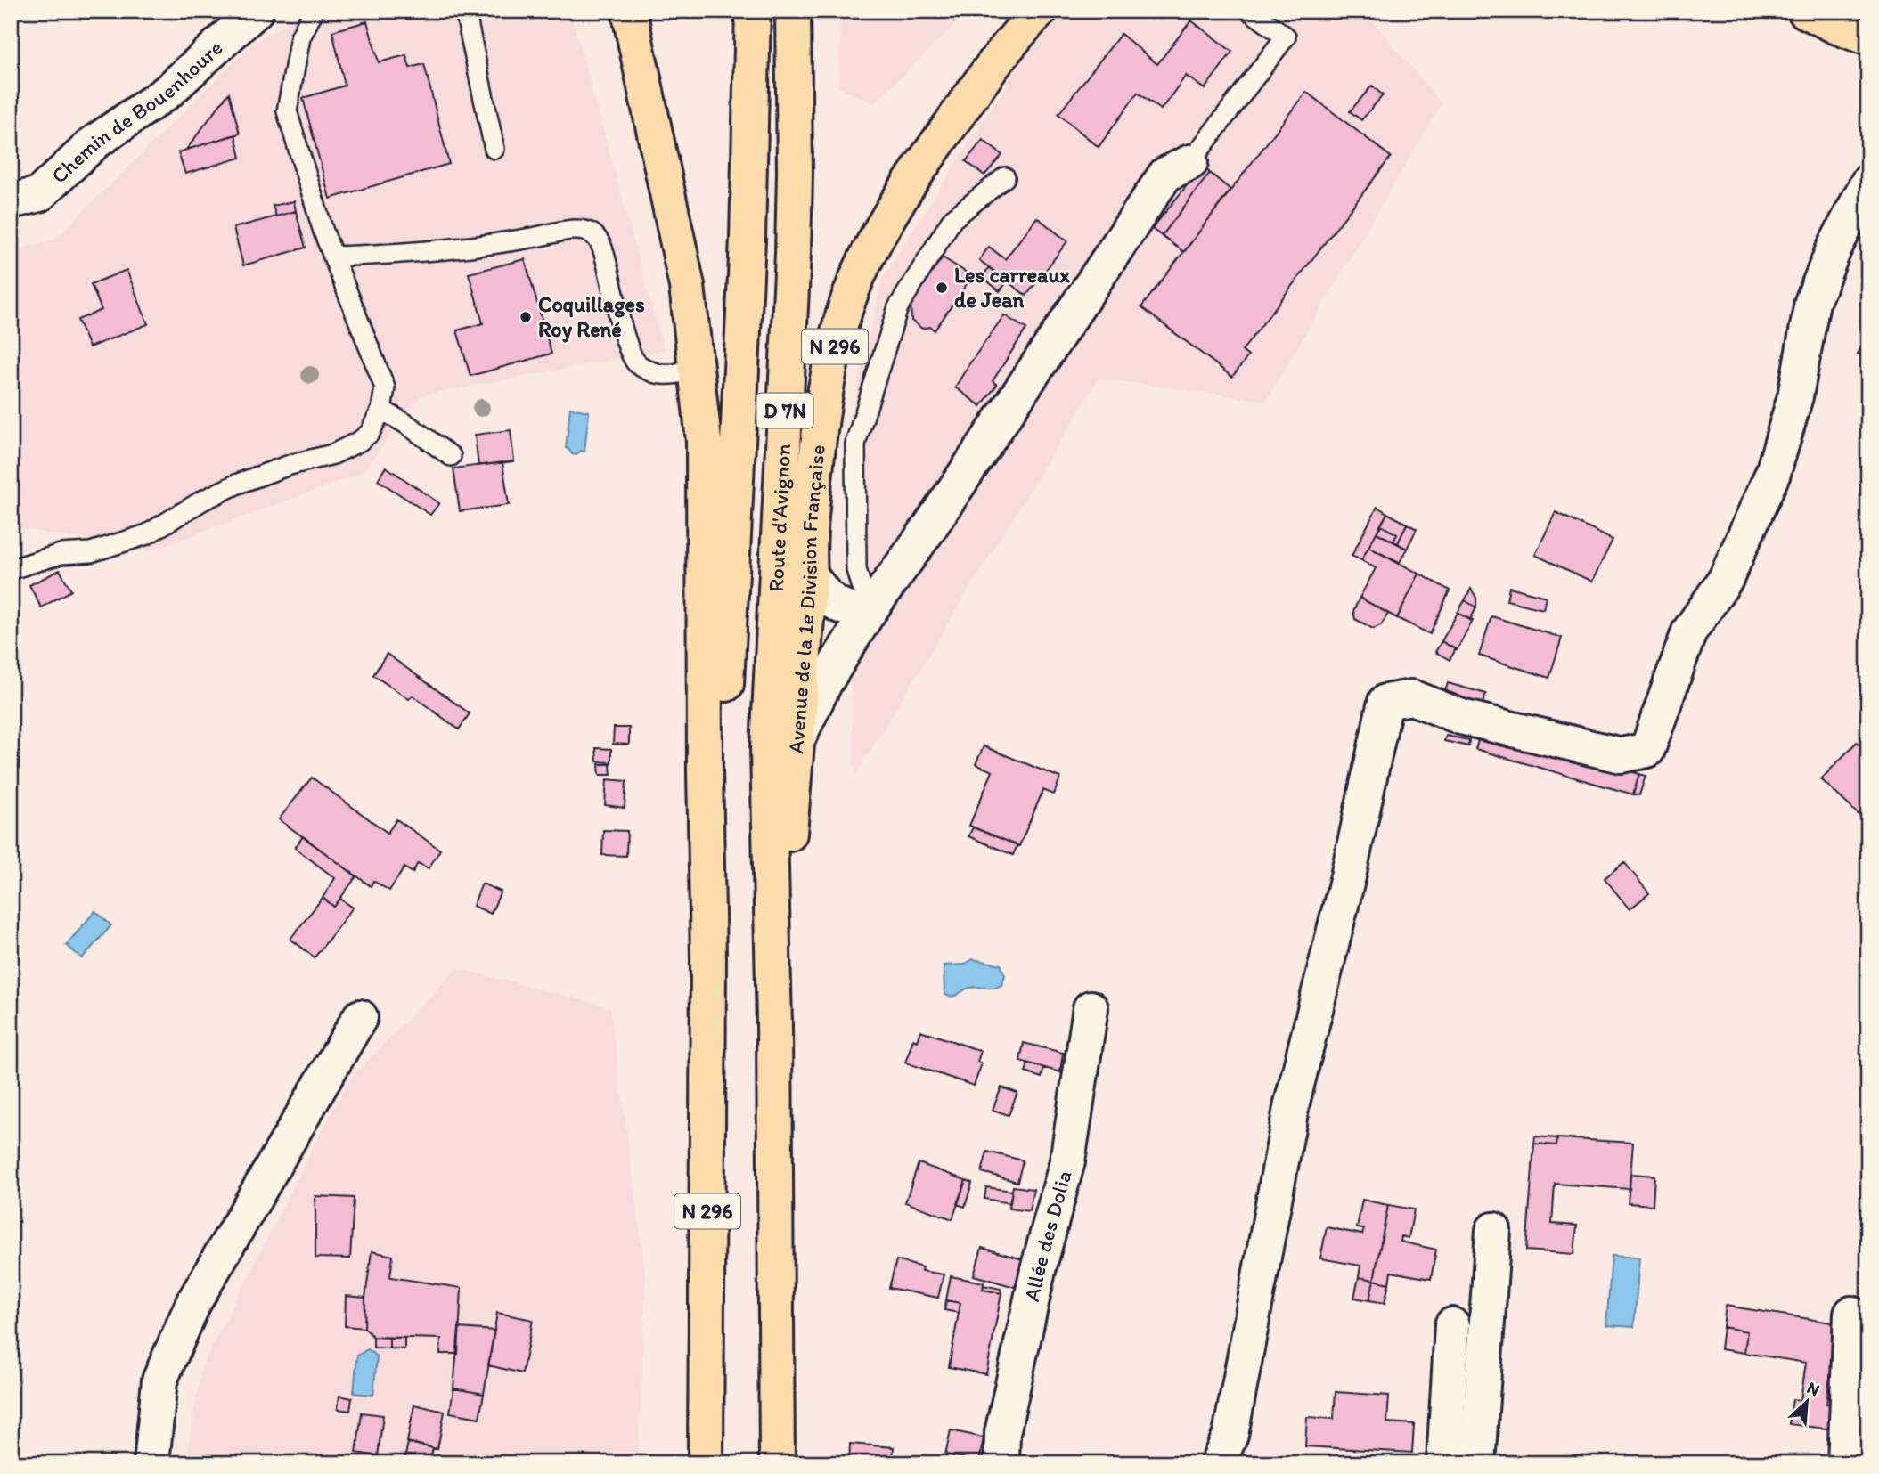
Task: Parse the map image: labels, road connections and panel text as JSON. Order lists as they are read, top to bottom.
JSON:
{
  "streets": {
    "main road": [
      "N 296",
      "D 7N",
      "Route d'Avignon",
      "Avenue de la 1e Division Française"
    ],
    "street": ["Chemin de Bouenhoure", "Allée des Dolia"]
  },
  "crossings": [
    ["N 296", "D 7N"],
    ["N 296", "Route d'Avignon"],
    ["N 296", "Avenue de la 1e Division Française"],
    ["Route d'Avignon", "Avenue de la 1e Division Française"]
  ],
  "places": ["Les carreaux de Jean", "Coquillages Roy René"],
  "north": "top right"
}
